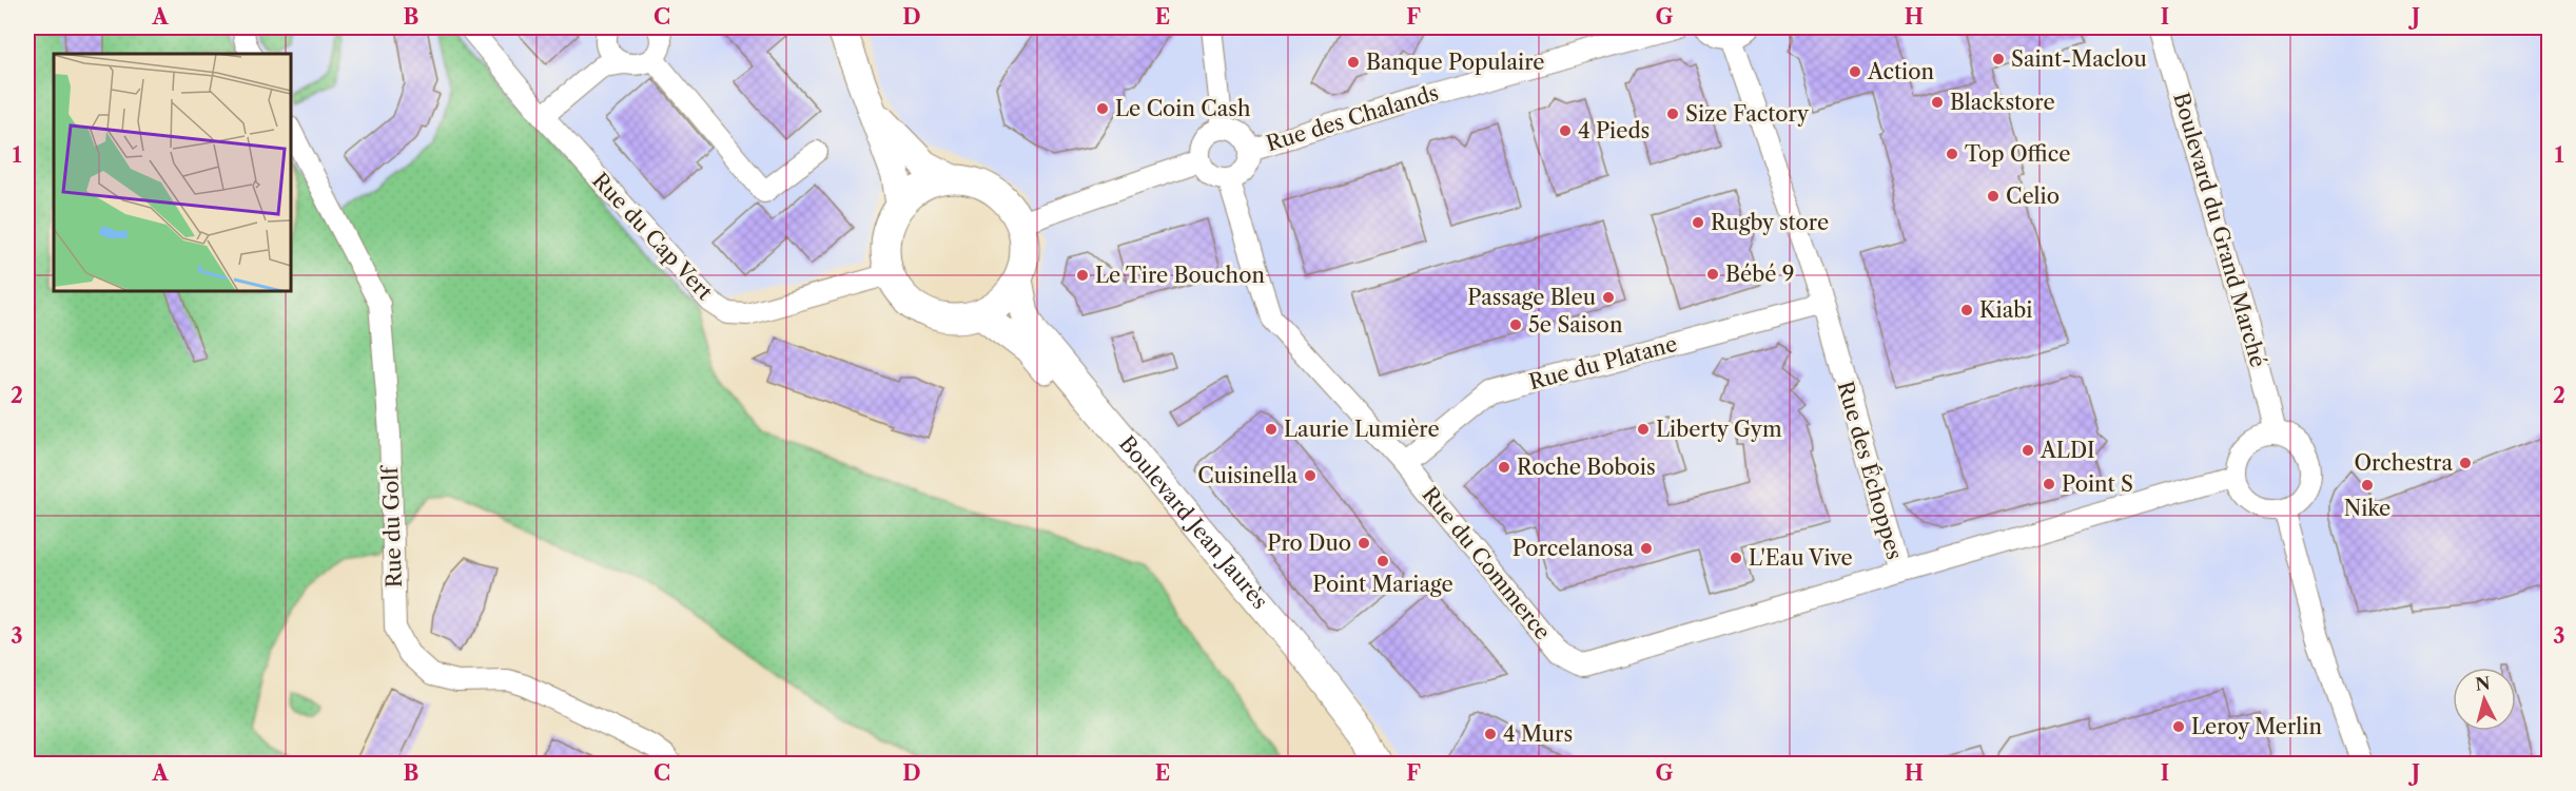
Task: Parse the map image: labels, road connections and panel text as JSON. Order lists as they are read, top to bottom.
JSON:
{
  "streets": {
    "street": [
      "Rue des Chalands",
      "Boulevard du Grand Marché",
      "Rue du Cap Vert",
      "Rue du Platane",
      "Rue des Échoppes",
      "Boulevard Jean Jaurès",
      "Rue du Golf",
      "Rue du Commerce"
    ]
  },
  "crossings": [
    ["Rue des Chalands", "Rue du Commerce"],
    ["Boulevard du Grand Marché", "Rue des Échoppes"],
    ["Rue du Cap Vert", "Boulevard Jean Jaurès"],
    ["Rue du Platane", "Rue des Échoppes"],
    ["Rue du Platane", "Rue du Commerce"],
    ["Rue des Échoppes", "Rue du Commerce"]
  ],
  "places": [
    "Saint-Maclou",
    "Banque Populaire",
    "Action",
    "Blackstore",
    "Le Coin Cash",
    "Size Factory",
    "4 Pieds",
    "Top Office",
    "Celio",
    "Rugby store",
    "Bébé 9",
    "Le Tire Bouchon",
    "Passage Bleu",
    "Kiabi",
    "5e Saison",
    "Laurie Lumière",
    "Liberty Gym",
    "ALDI",
    "Orchestra",
    "Roche Bobois",
    "Cuisinella",
    "Point S",
    "Nike",
    "Pro Duo",
    "Porcelanosa",
    "L'Eau Vive",
    "Point Mariage",
    "Leroy Merlin",
    "4 Murs"
  ],
  "north": "top",
  "grid": {
    "columns": [
      "A",
      "B",
      "C",
      "D",
      "E",
      "F",
      "G",
      "H",
      "I",
      "J"
    ],
    "rows": ["1", "2", "3"]
  }
}
